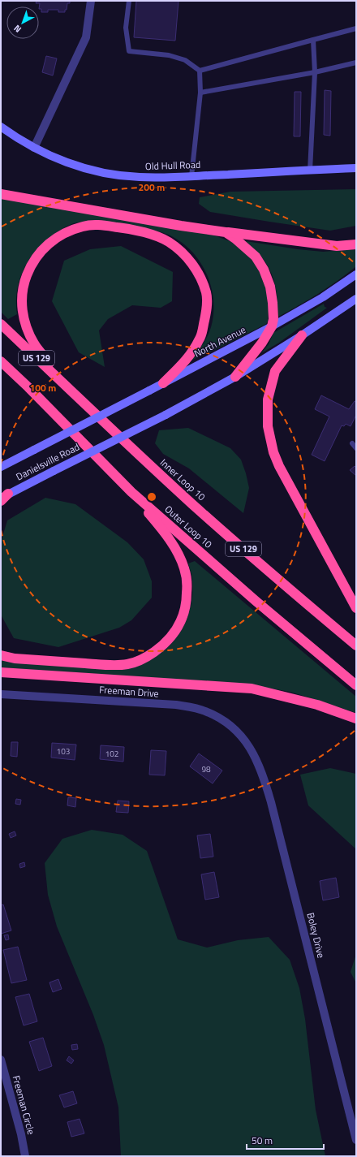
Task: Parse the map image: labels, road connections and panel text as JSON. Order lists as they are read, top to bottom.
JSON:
{
  "streets": {
    "highway": ["US 129", "Inner Loop 10", "Outer Loop 10"],
    "main road": ["Old Hull Road", "North Avenue", "Danielsville Road"],
    "street": ["Freeman Drive", "Boley Drive", "Freeman Circle"]
  },
  "crossings": [
    ["North Avenue", "Danielsville Road"],
    ["Freeman Drive", "Boley Drive"]
  ],
  "house_numbers": ["103", "102", "98"],
  "scale_bar": "50 m",
  "north": "bottom left",
  "rings": ["200 m", "100 m"]
}
